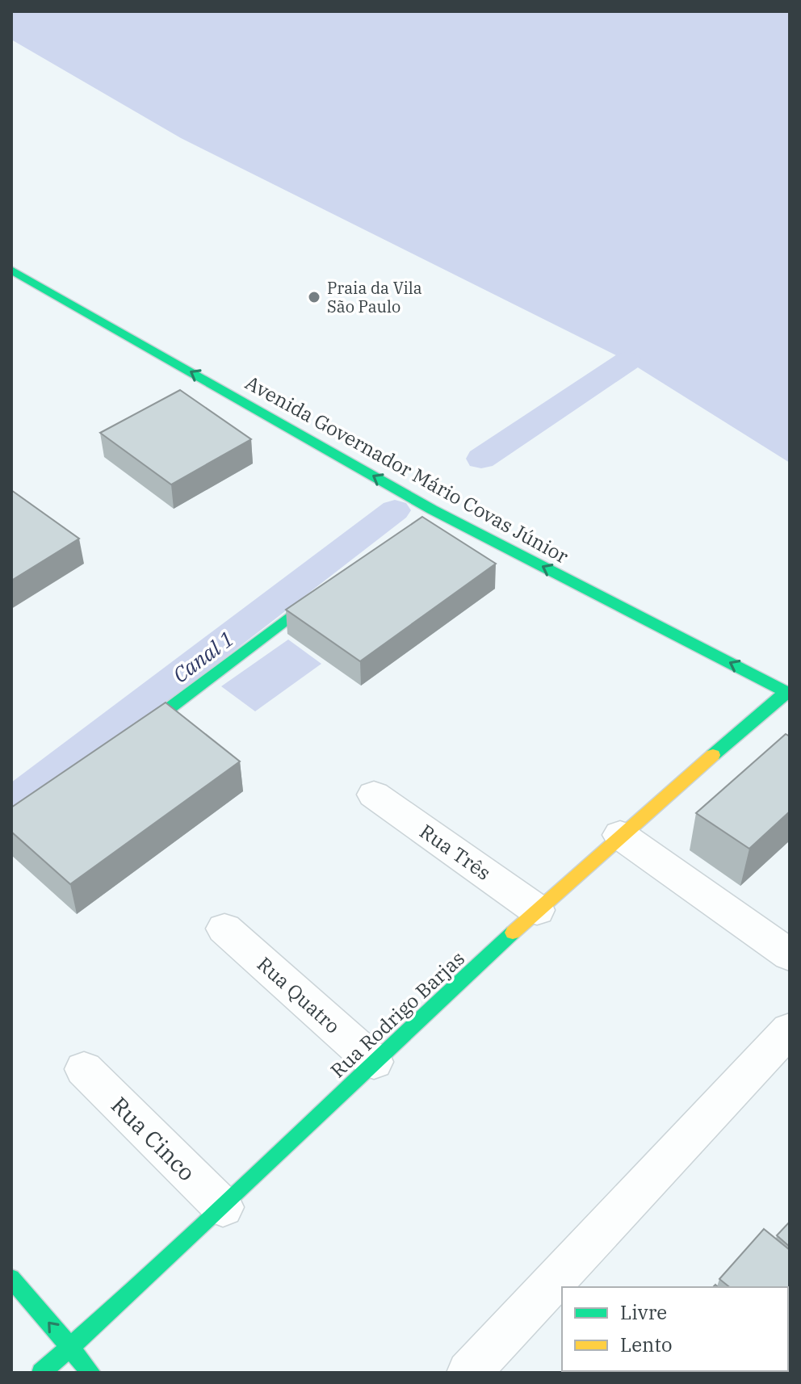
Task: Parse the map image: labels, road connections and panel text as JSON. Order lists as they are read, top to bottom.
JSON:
{
  "streets": {
    "street": [
      "Avenida Governador Mário Covas Júnior",
      "Rua Três",
      "Rua Quatro",
      "Rua Rodrigo Barjas",
      "Rua Cinco"
    ]
  },
  "crossings": [
    ["Avenida Governador Mário Covas Júnior", "Rua Rodrigo Barjas"],
    ["Rua Três", "Rua Rodrigo Barjas"],
    ["Rua Quatro", "Rua Rodrigo Barjas"],
    ["Rua Rodrigo Barjas", "Rua Cinco"]
  ],
  "one_way": ["Avenida Governador Mário Covas Júnior"],
  "water": ["Canal 1"],
  "places": ["Praia da Vila São Paulo"],
  "legend": ["Livre", "Lento"]
}
